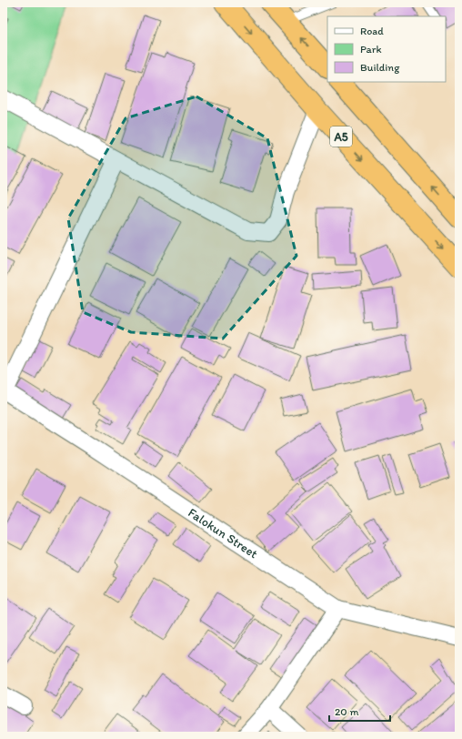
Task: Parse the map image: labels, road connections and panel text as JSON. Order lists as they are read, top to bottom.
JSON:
{
  "streets": {
    "highway": ["A5"],
    "street": ["Falokun Street"]
  },
  "legend": ["Road", "Park", "Building"],
  "scale_bar": "20 m"
}
